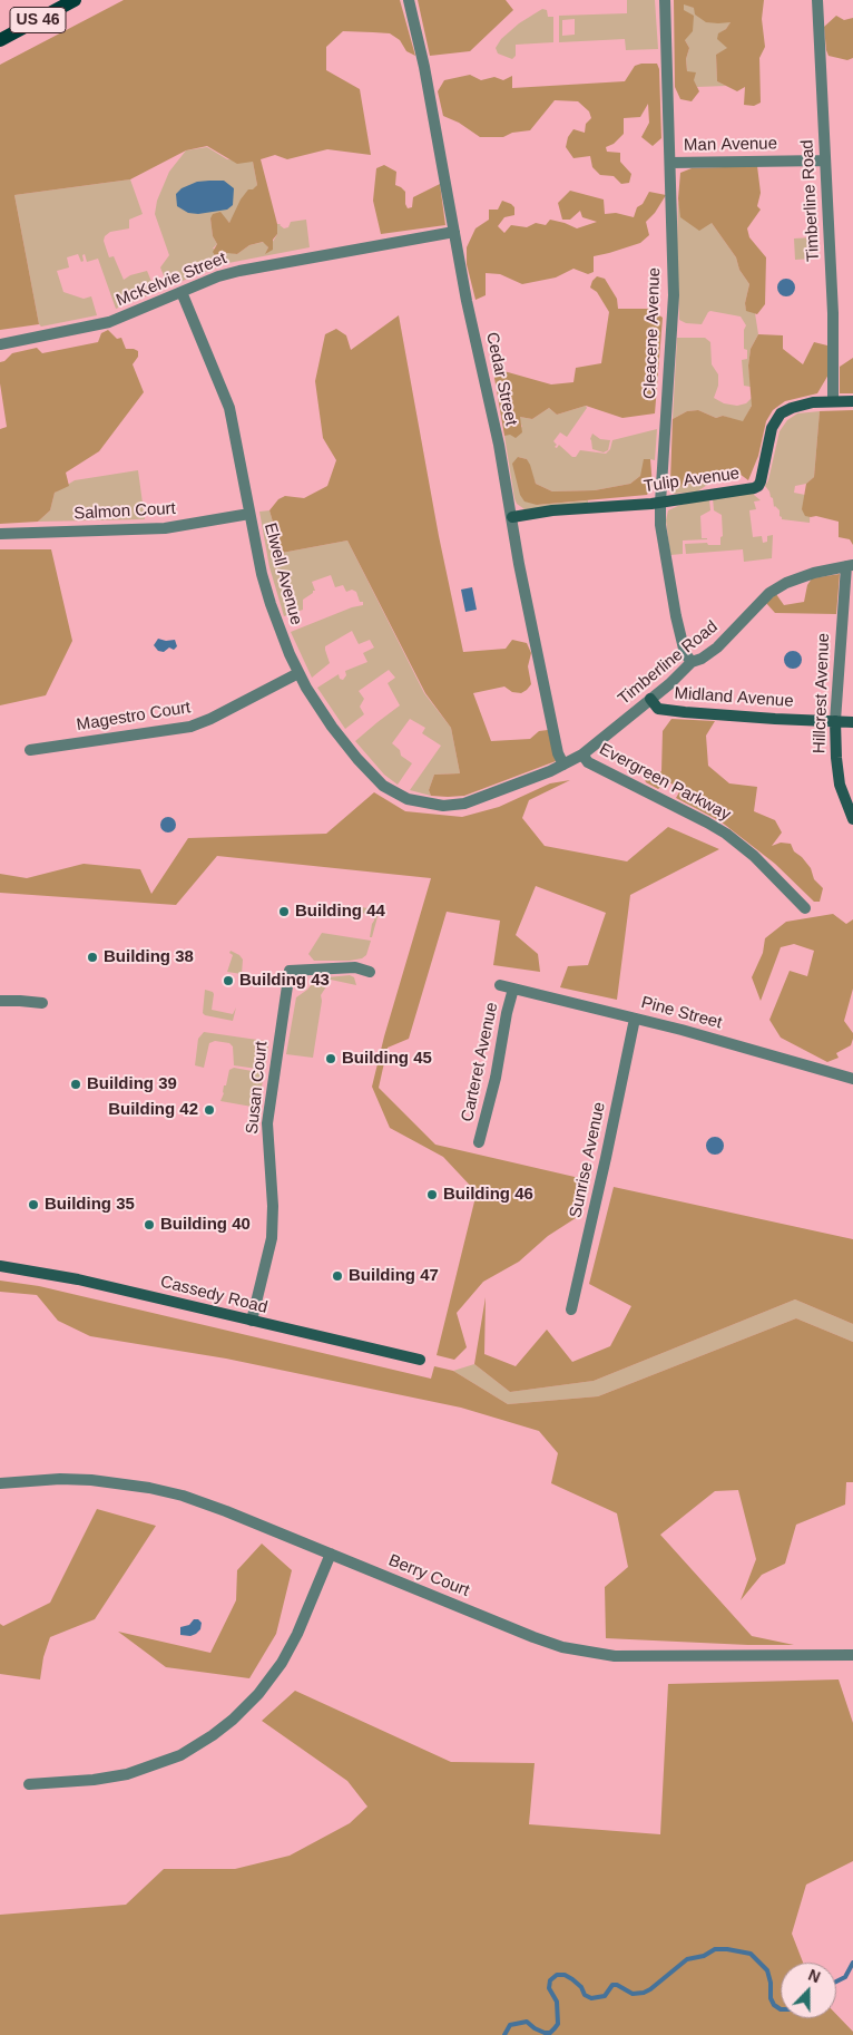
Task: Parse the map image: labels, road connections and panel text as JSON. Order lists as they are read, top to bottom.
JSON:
{
  "streets": {
    "main road": ["US 46"],
    "street": [
      "Man Avenue",
      "Timberline Road",
      "McKelvie Street",
      "Cleacene Avenue",
      "Cedar Street",
      "Tulip Avenue",
      "Salmon Court",
      "Elwell Avenue",
      "Hillcrest Avenue",
      "Midland Avenue",
      "Magestro Court",
      "Evergreen Parkway",
      "Pine Street",
      "Carteret Avenue",
      "Susan Court",
      "Sunrise Avenue",
      "Cassedy Road",
      "Berry Court"
    ]
  },
  "crossings": [
    ["Man Avenue", "Timberline Road"],
    ["Man Avenue", "Cleacene Avenue"],
    ["Timberline Road", "Cleacene Avenue"],
    ["Timberline Road", "Cedar Street"],
    ["Timberline Road", "Tulip Avenue"],
    ["Timberline Road", "Elwell Avenue"],
    ["Timberline Road", "Hillcrest Avenue"],
    ["Timberline Road", "Midland Avenue"],
    ["Timberline Road", "Evergreen Parkway"],
    ["McKelvie Street", "Cedar Street"],
    ["McKelvie Street", "Elwell Avenue"],
    ["Cleacene Avenue", "Tulip Avenue"],
    ["Cedar Street", "Tulip Avenue"],
    ["Cedar Street", "Elwell Avenue"],
    ["Salmon Court", "Elwell Avenue"],
    ["Elwell Avenue", "Magestro Court"],
    ["Hillcrest Avenue", "Midland Avenue"],
    ["Pine Street", "Carteret Avenue"],
    ["Pine Street", "Sunrise Avenue"],
    ["Susan Court", "Cassedy Road"]
  ],
  "places": [
    "Building 44",
    "Building 38",
    "Building 43",
    "Building 45",
    "Building 39",
    "Building 42",
    "Building 46",
    "Building 35",
    "Building 40",
    "Building 47"
  ],
  "north": "top"
}
